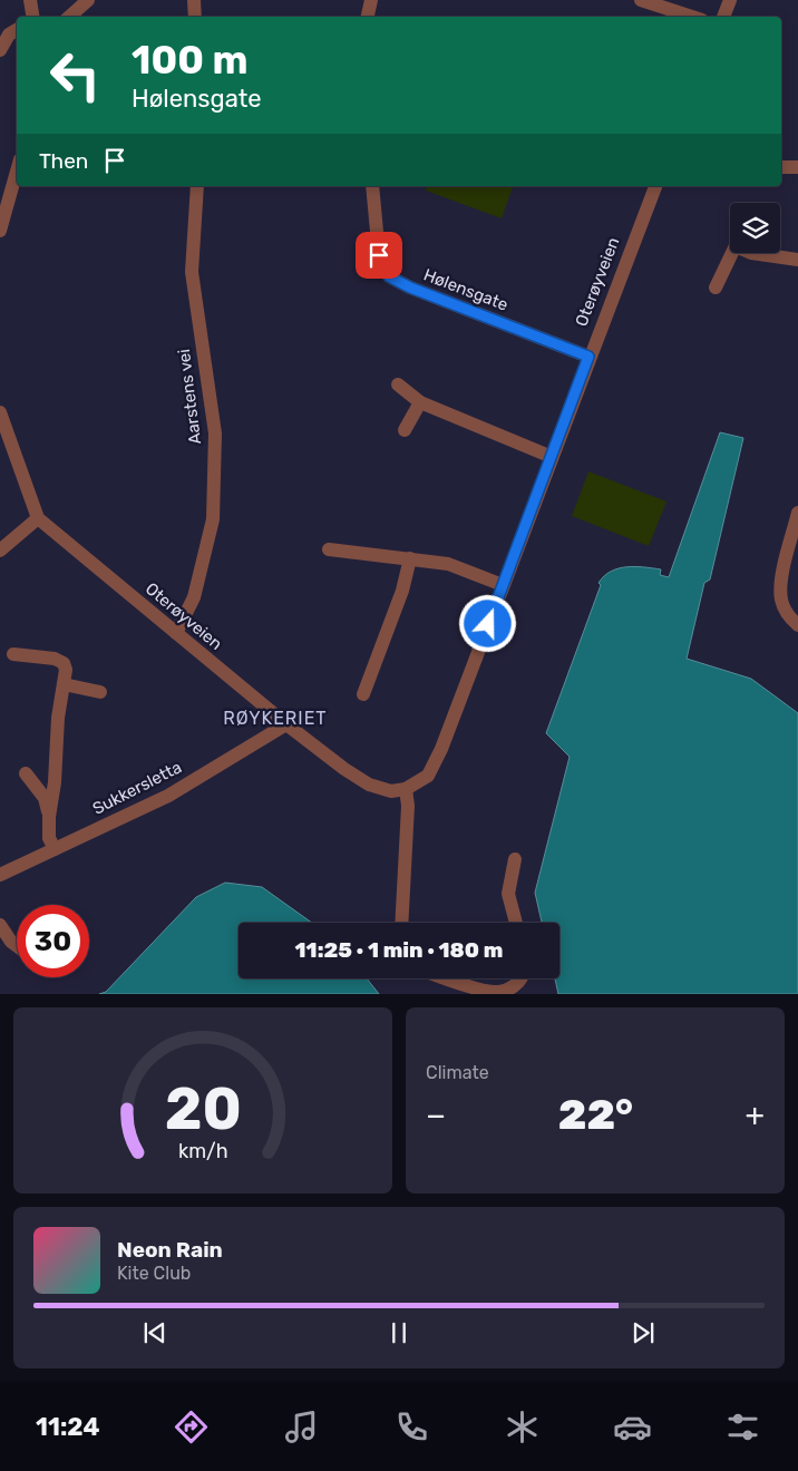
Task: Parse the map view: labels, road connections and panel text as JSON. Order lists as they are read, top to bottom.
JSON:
{
  "streets": {
    "street": [
      "Oterøyveien",
      "Hølensgate",
      "Aarstens vei",
      "Sukkersletta"
    ]
  },
  "crossings": [
    ["Oterøyveien", "Hølensgate"],
    ["Oterøyveien", "Aarstens vei"],
    ["Oterøyveien", "Sukkersletta"]
  ],
  "districts": ["RØYKERIET"],
  "page": {
    "turn": ["100 m", "Hølensgate"],
    "then": "Then",
    "limit": "30",
    "trip": "11:25 · 1 min · 180 m",
    "tile": "Climate",
    "heat": ["−", "22°", "+"],
    "song": ["Neon Rain", "Kite Club"],
    "tabs": "11:24",
    "gauge": ["20", "km/h"]
  }
}
